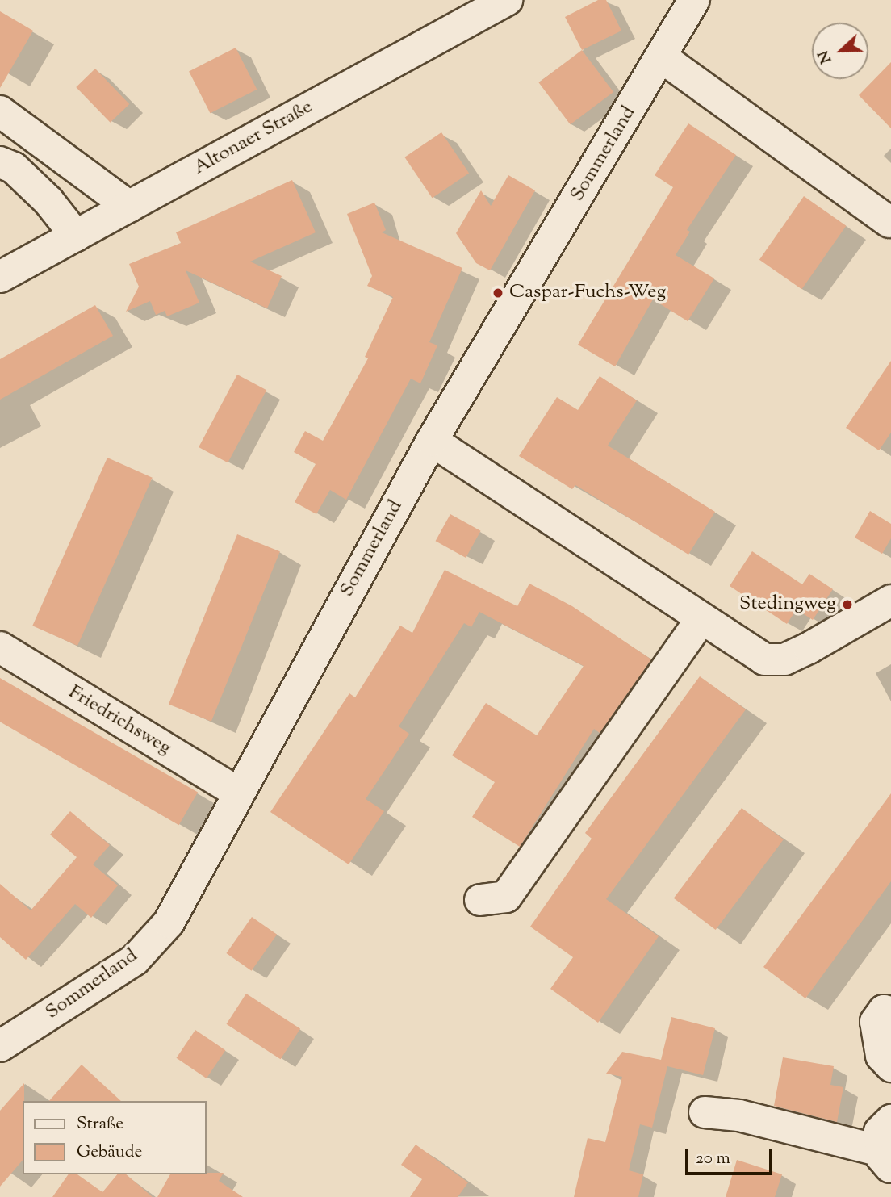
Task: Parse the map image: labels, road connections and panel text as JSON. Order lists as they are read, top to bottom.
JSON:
{
  "streets": {
    "street": ["Altonaer Straße", "Sommerland", "Friedrichsweg"]
  },
  "crossings": [
    ["Sommerland", "Friedrichsweg"]
  ],
  "places": ["Caspar-Fuchs-Weg", "Stedingweg"],
  "legend": ["Straße", "Gebäude"],
  "scale_bar": "20 m",
  "north": "left"
}
